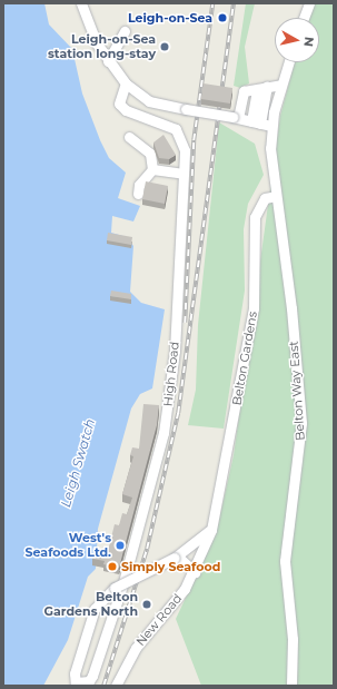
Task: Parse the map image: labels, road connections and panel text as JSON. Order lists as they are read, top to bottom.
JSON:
{
  "streets": {
    "street": [
      "Belton Gardens",
      "High Road",
      "Belton Way East",
      "New Road"
    ]
  },
  "crossings": [
    ["Belton Gardens", "Belton Way East"],
    ["Belton Gardens", "New Road"]
  ],
  "water": ["Leigh Swatch"],
  "places": [
    "Leigh-on-Sea",
    "Leigh-on-Sea station long-stay",
    "West's Seafoods Ltd.",
    "Simply Seafood",
    "Belton Gardens North"
  ],
  "north": "right"
}
